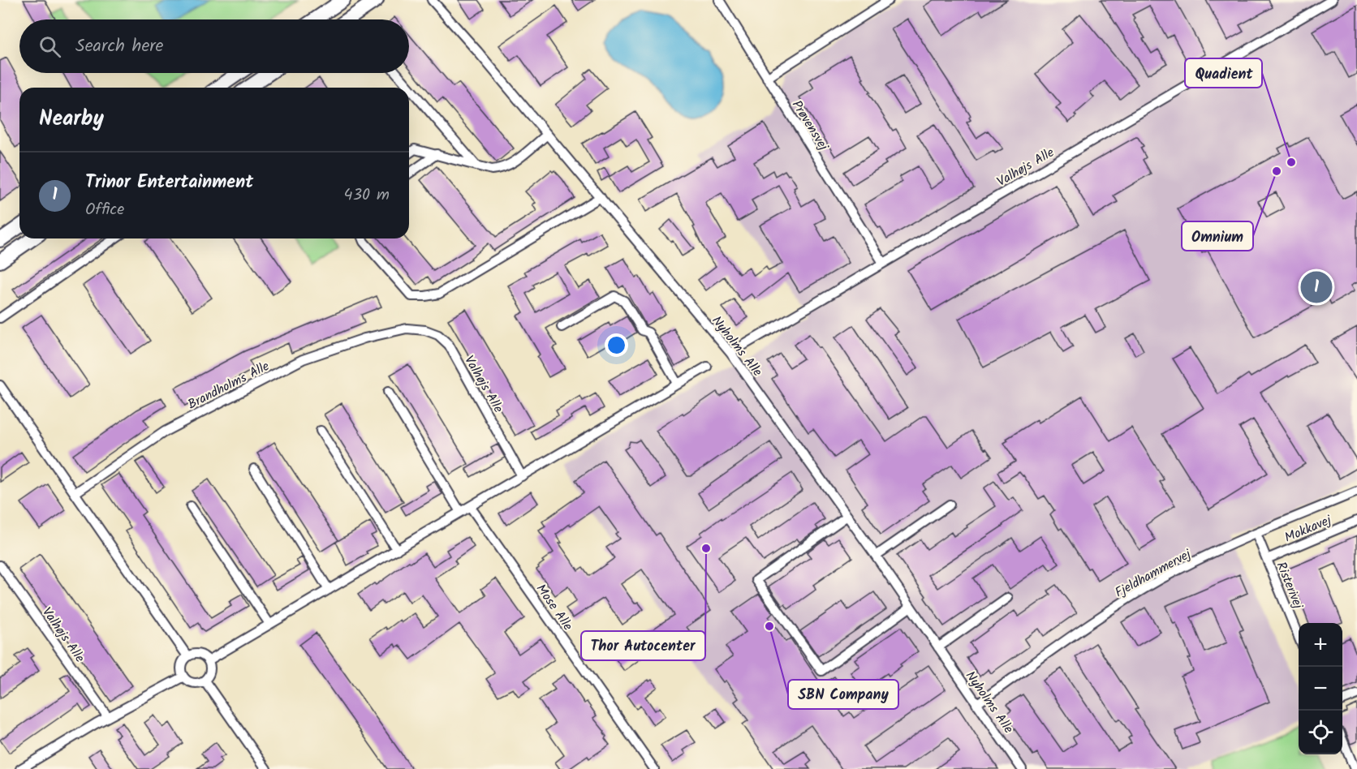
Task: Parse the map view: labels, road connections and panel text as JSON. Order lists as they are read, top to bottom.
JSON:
{
  "streets": {
    "street": [
      "Prøvensvej",
      "Valhøjs Alle",
      "Nyholms Alle",
      "Brandholms Alle",
      "Mokkavej",
      "Fjeldhammervej",
      "Risterivej",
      "Mose Alle"
    ]
  },
  "crossings": [
    ["Prøvensvej", "Valhøjs Alle"],
    ["Valhøjs Alle", "Nyholms Alle"],
    ["Valhøjs Alle", "Brandholms Alle"],
    ["Nyholms Alle", "Fjeldhammervej"],
    ["Mokkavej", "Risterivej"],
    ["Fjeldhammervej", "Risterivej"]
  ],
  "places": [
    "Quadient",
    "Omnium",
    "Thor Autocenter",
    "SBN Company"
  ],
  "page": {
    "search": "Search here",
    "heading": "Nearby",
    "list": [
      {
        "mark": "1",
        "name": "Trinor Entertainment",
        "note": "Office",
        "value": "430 m"
      }
    ],
    "pins": "1",
    "map_buttons": ["+", "−"]
  }
}
